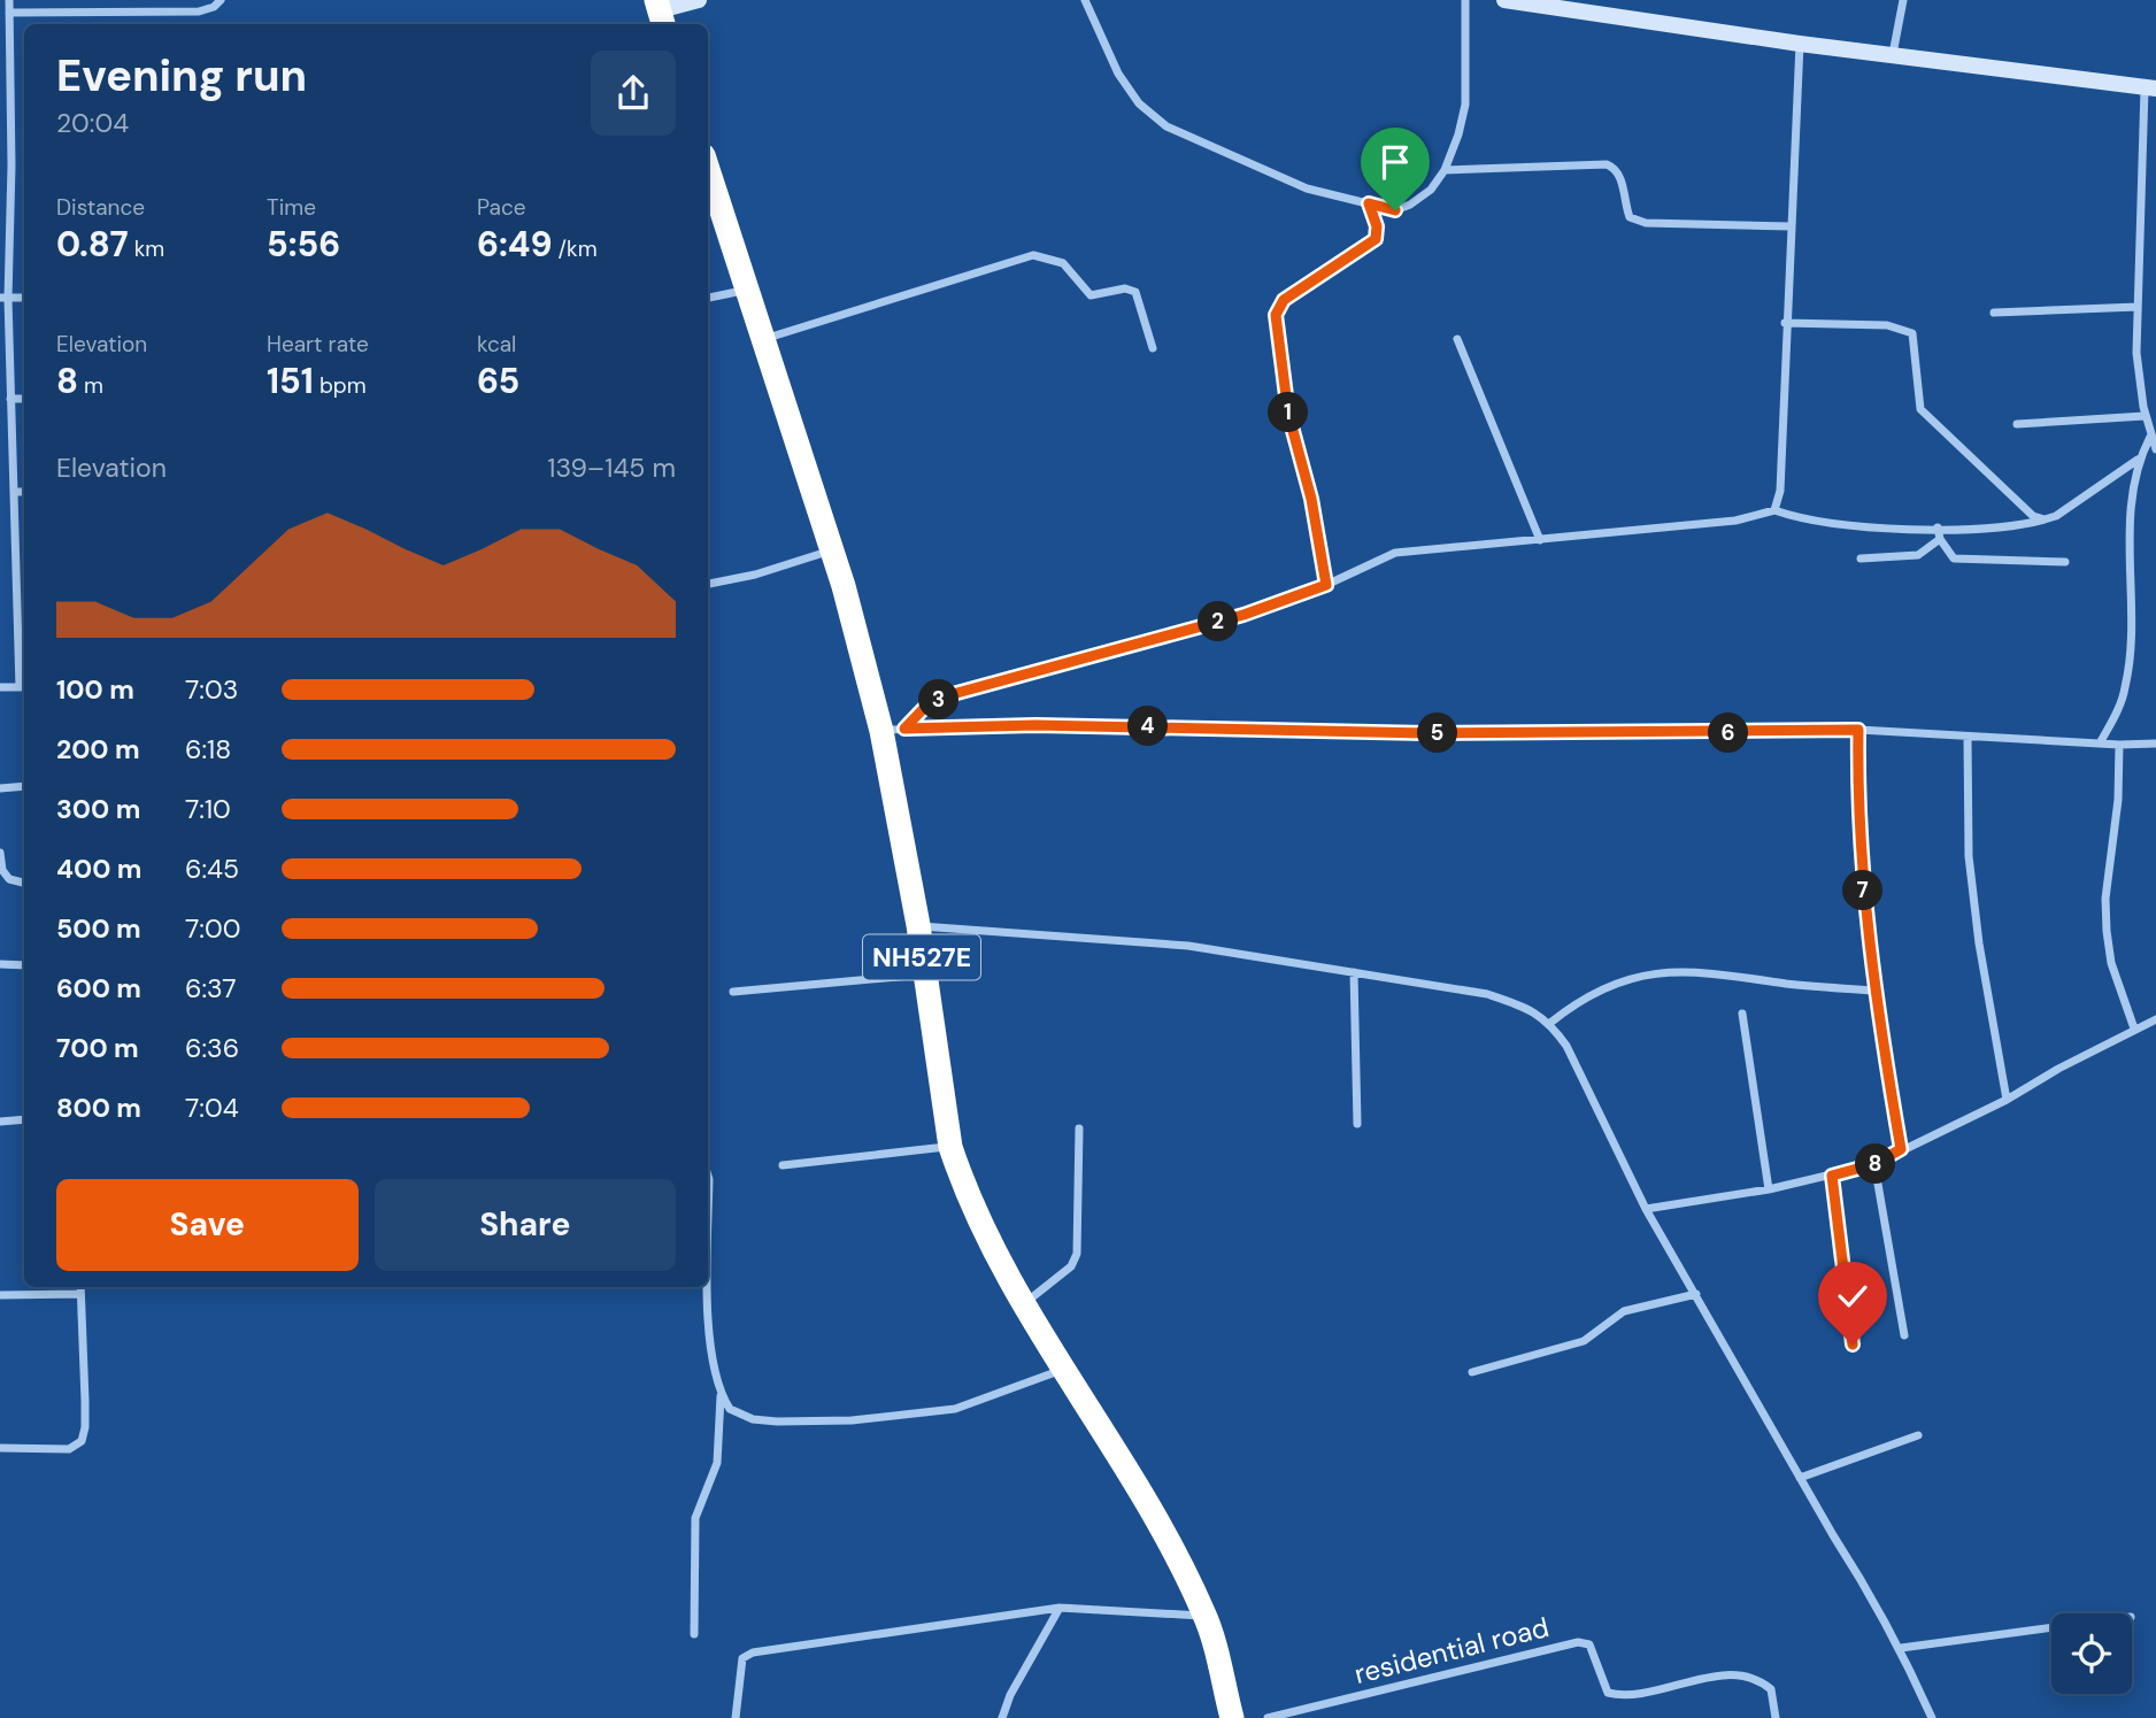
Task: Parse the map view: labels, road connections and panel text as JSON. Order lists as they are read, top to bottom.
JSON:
{
  "streets": {
    "highway": ["NH527E"],
    "street": ["residential road"]
  },
  "page": {
    "heading": ["Evening run", "20:04"],
    "stats": [
      ["Distance", "0.87 km"],
      ["Time", "5:56"],
      ["Pace", "6:49 /km"],
      ["Elevation", "8 m"],
      ["Heart rate", "151 bpm"],
      ["kcal", "65"]
    ],
    "pins": [
      "1",
      "2",
      "3",
      "4",
      "5",
      "6",
      "7",
      "8"
    ],
    "chart": ["Elevation", "139–145 m"],
    "list": [
      {
        "name": "100 m",
        "note": "7:03"
      },
      {
        "name": "200 m",
        "note": "6:18"
      },
      {
        "name": "300 m",
        "note": "7:10"
      },
      {
        "name": "400 m",
        "note": "6:45"
      },
      {
        "name": "500 m",
        "note": "7:00"
      },
      {
        "name": "600 m",
        "note": "6:37"
      },
      {
        "name": "700 m",
        "note": "6:36"
      },
      {
        "name": "800 m",
        "note": "7:04"
      }
    ],
    "buttons": ["Save", "Share"]
  }
}
